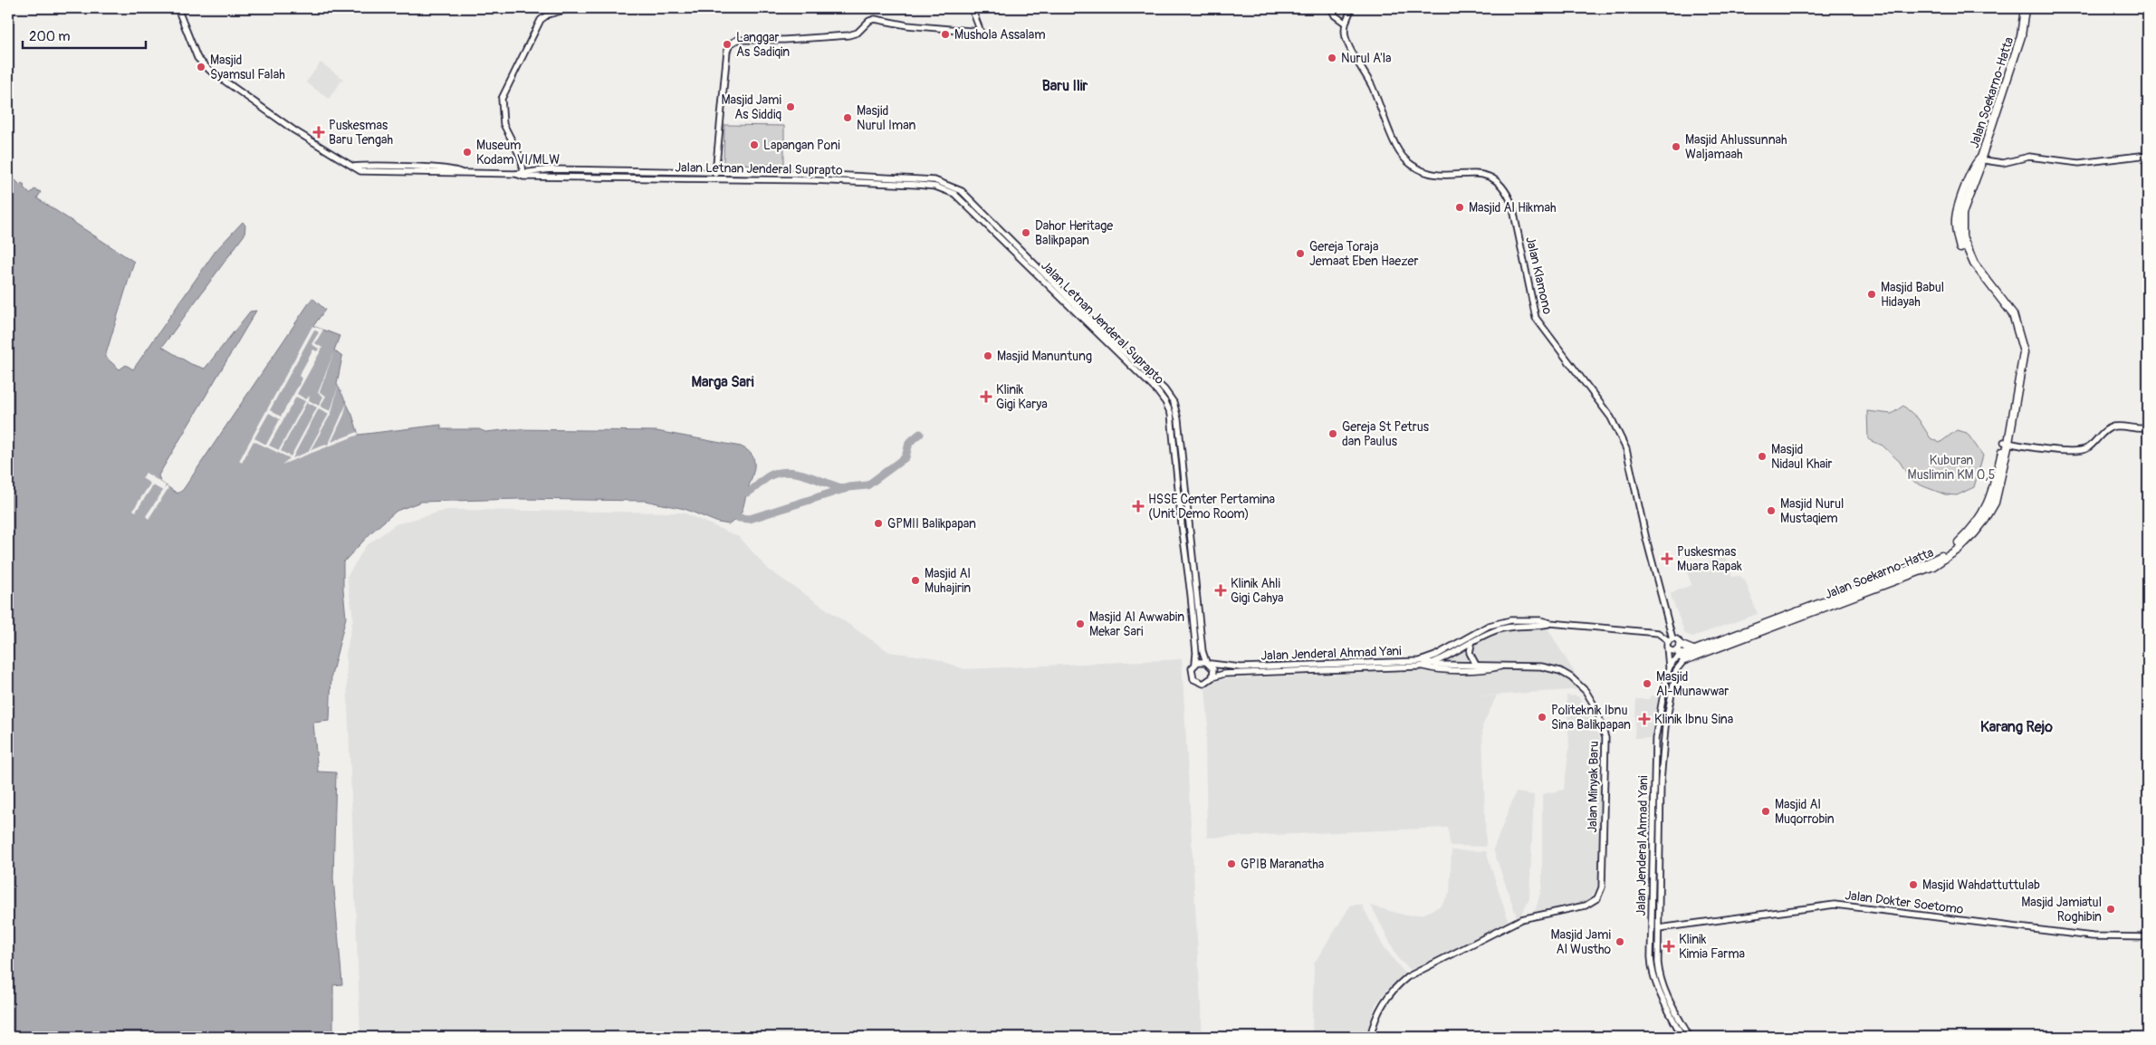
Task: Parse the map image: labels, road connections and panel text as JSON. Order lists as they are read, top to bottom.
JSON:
{
  "streets": {
    "highway": ["Jalan Soekarno-Hatta"],
    "main road": [
      "Jalan Letnan Jenderal Suprapto",
      "Jalan Klamono",
      "Jalan Jenderal Ahmad Yani",
      "Jalan Minyak Baru",
      "Jalan Dokter Soetomo"
    ]
  },
  "crossings": [
    ["Jalan Soekarno-Hatta", "Jalan Jenderal Ahmad Yani"],
    ["Jalan Letnan Jenderal Suprapto", "Jalan Jenderal Ahmad Yani"],
    ["Jalan Klamono", "Jalan Jenderal Ahmad Yani"],
    ["Jalan Jenderal Ahmad Yani", "Jalan Minyak Baru"],
    ["Jalan Jenderal Ahmad Yani", "Jalan Dokter Soetomo"]
  ],
  "districts": ["Baru Ilir", "Marga Sari", "Karang Rejo"],
  "parks": ["Kuburan Muslimin KM 0,5"],
  "places": {
    "other": [
      "Mushola Assalam",
      "Langgar As Sadiqin",
      "Nurul A'la",
      "Masjid Syamsul Falah",
      "Masjid Jami As Siddiq",
      "Masjid Nurul Iman",
      "Lapangan Poni",
      "Masjid Ahlussunnah Waljamaah",
      "Museum Kodam VI/MLW",
      "Masjid Al Hikmah",
      "Dahor Heritage Balikpapan",
      "Gereja Toraja Jemaat Eben Haezer",
      "Masjid Babul Hidayah",
      "Masjid Manuntung",
      "Gereja St Petrus dan Paulus",
      "Masjid Nidaul Khair",
      "Masjid Nurul Mustaqiem",
      "GPMII Balikpapan",
      "Masjid Al Muhajirin",
      "Masjid Al Awwabin Mekar Sari",
      "Masjid Al-Munawwar",
      "Politeknik Ibnu Sina Balikpapan",
      "Masjid Al Muqorrobin",
      "GPIB Maranatha",
      "Masjid Wahdattuttulab",
      "Masjid Jamiatul Roghibin",
      "Masjid Jami Al Wustho"
    ],
    "health": [
      "Puskesmas Baru Tengah",
      "Klinik Gigi Karya",
      "HSSE Center Pertamina (Unit Demo Room)",
      "Puskesmas Muara Rapak",
      "Klinik Ahli Gigi Cahya",
      "Klinik Ibnu Sina",
      "Klinik Kimia Farma"
    ]
  },
  "scale_bar": "200 m"
}
